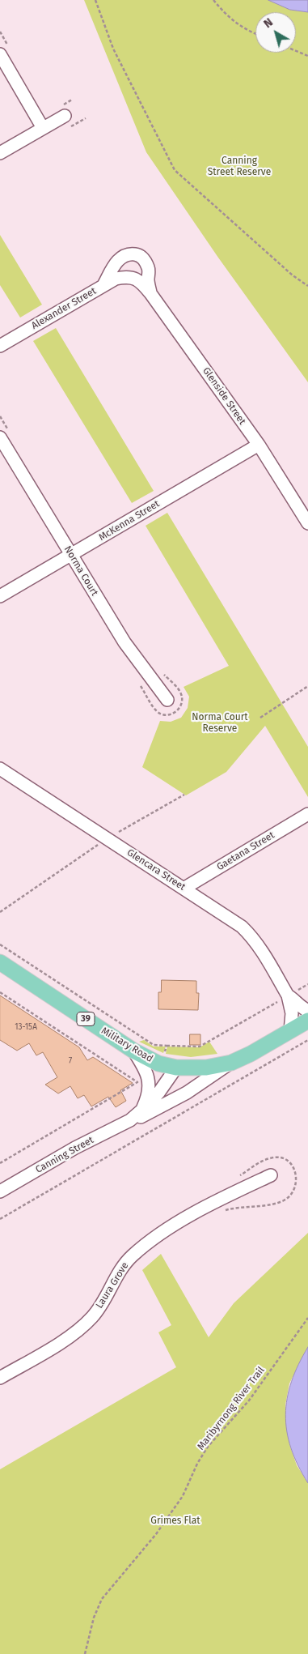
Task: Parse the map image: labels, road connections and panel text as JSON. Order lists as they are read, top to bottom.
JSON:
{
  "streets": {
    "main road": ["39", "Military Road", "Canning Street"],
    "street": [
      "Alexander Street",
      "Glenside Street",
      "McKenna Street",
      "Norma Court",
      "Gaetana Street",
      "Glencara Street",
      "Laura Grove"
    ],
    "path": ["Maribyrnong River Trail"]
  },
  "crossings": [
    ["Alexander Street", "Glenside Street"],
    ["Glenside Street", "McKenna Street"],
    ["McKenna Street", "Norma Court"],
    ["Gaetana Street", "Glencara Street"],
    ["Glencara Street", "Canning Street"],
    ["Military Road", "Canning Street"]
  ],
  "parks": ["Canning Street Reserve", "Norma Court Reserve", "Grimes Flat"],
  "house_numbers": ["13-15A", "7"],
  "north": "top left"
}
